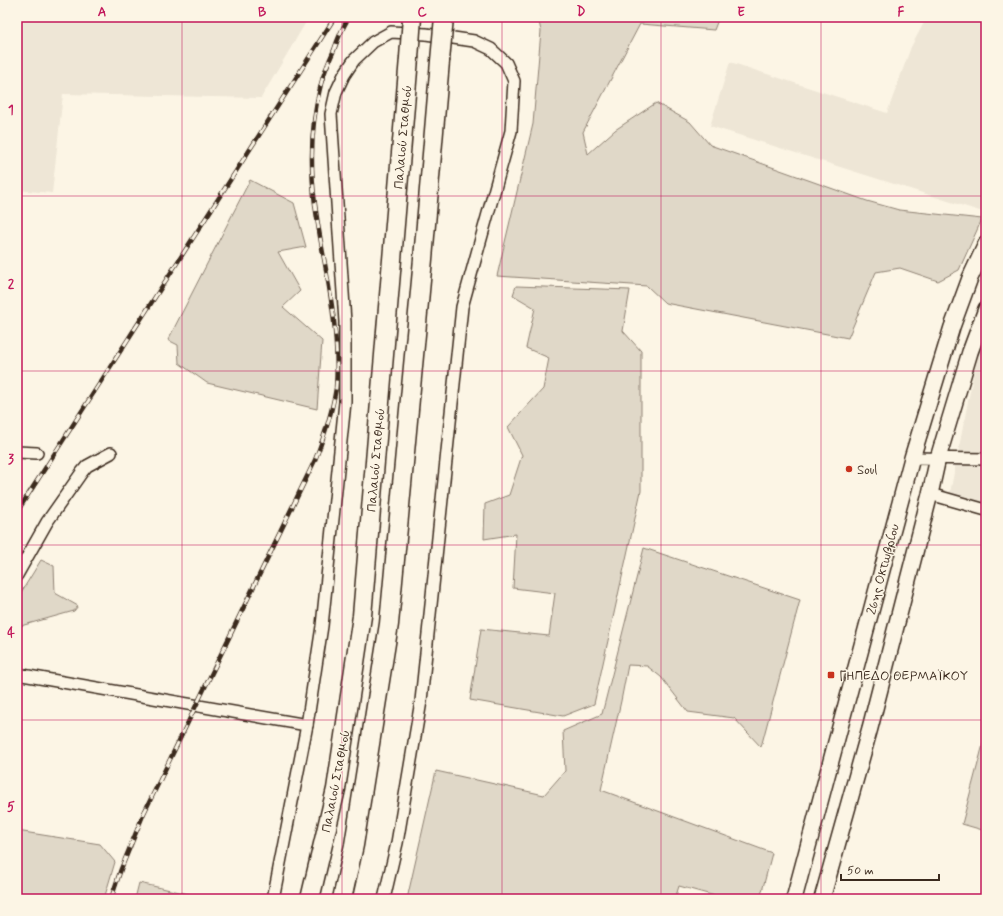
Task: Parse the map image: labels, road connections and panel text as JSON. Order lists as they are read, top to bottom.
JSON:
{
  "streets": {
    "highway": ["Παλαιού Σταθμού"],
    "main road": ["26ης Οκτωβρίου"]
  },
  "places": {
    "other": ["Soul"],
    "transit": ["ΓΗΠΕΔΟ ΘΕΡΜΑΪΚΟΥ"]
  },
  "scale_bar": "50 m",
  "grid": {
    "columns": [
      "A",
      "B",
      "C",
      "D",
      "E",
      "F"
    ],
    "rows": [
      "1",
      "2",
      "3",
      "4",
      "5"
    ]
  }
}
